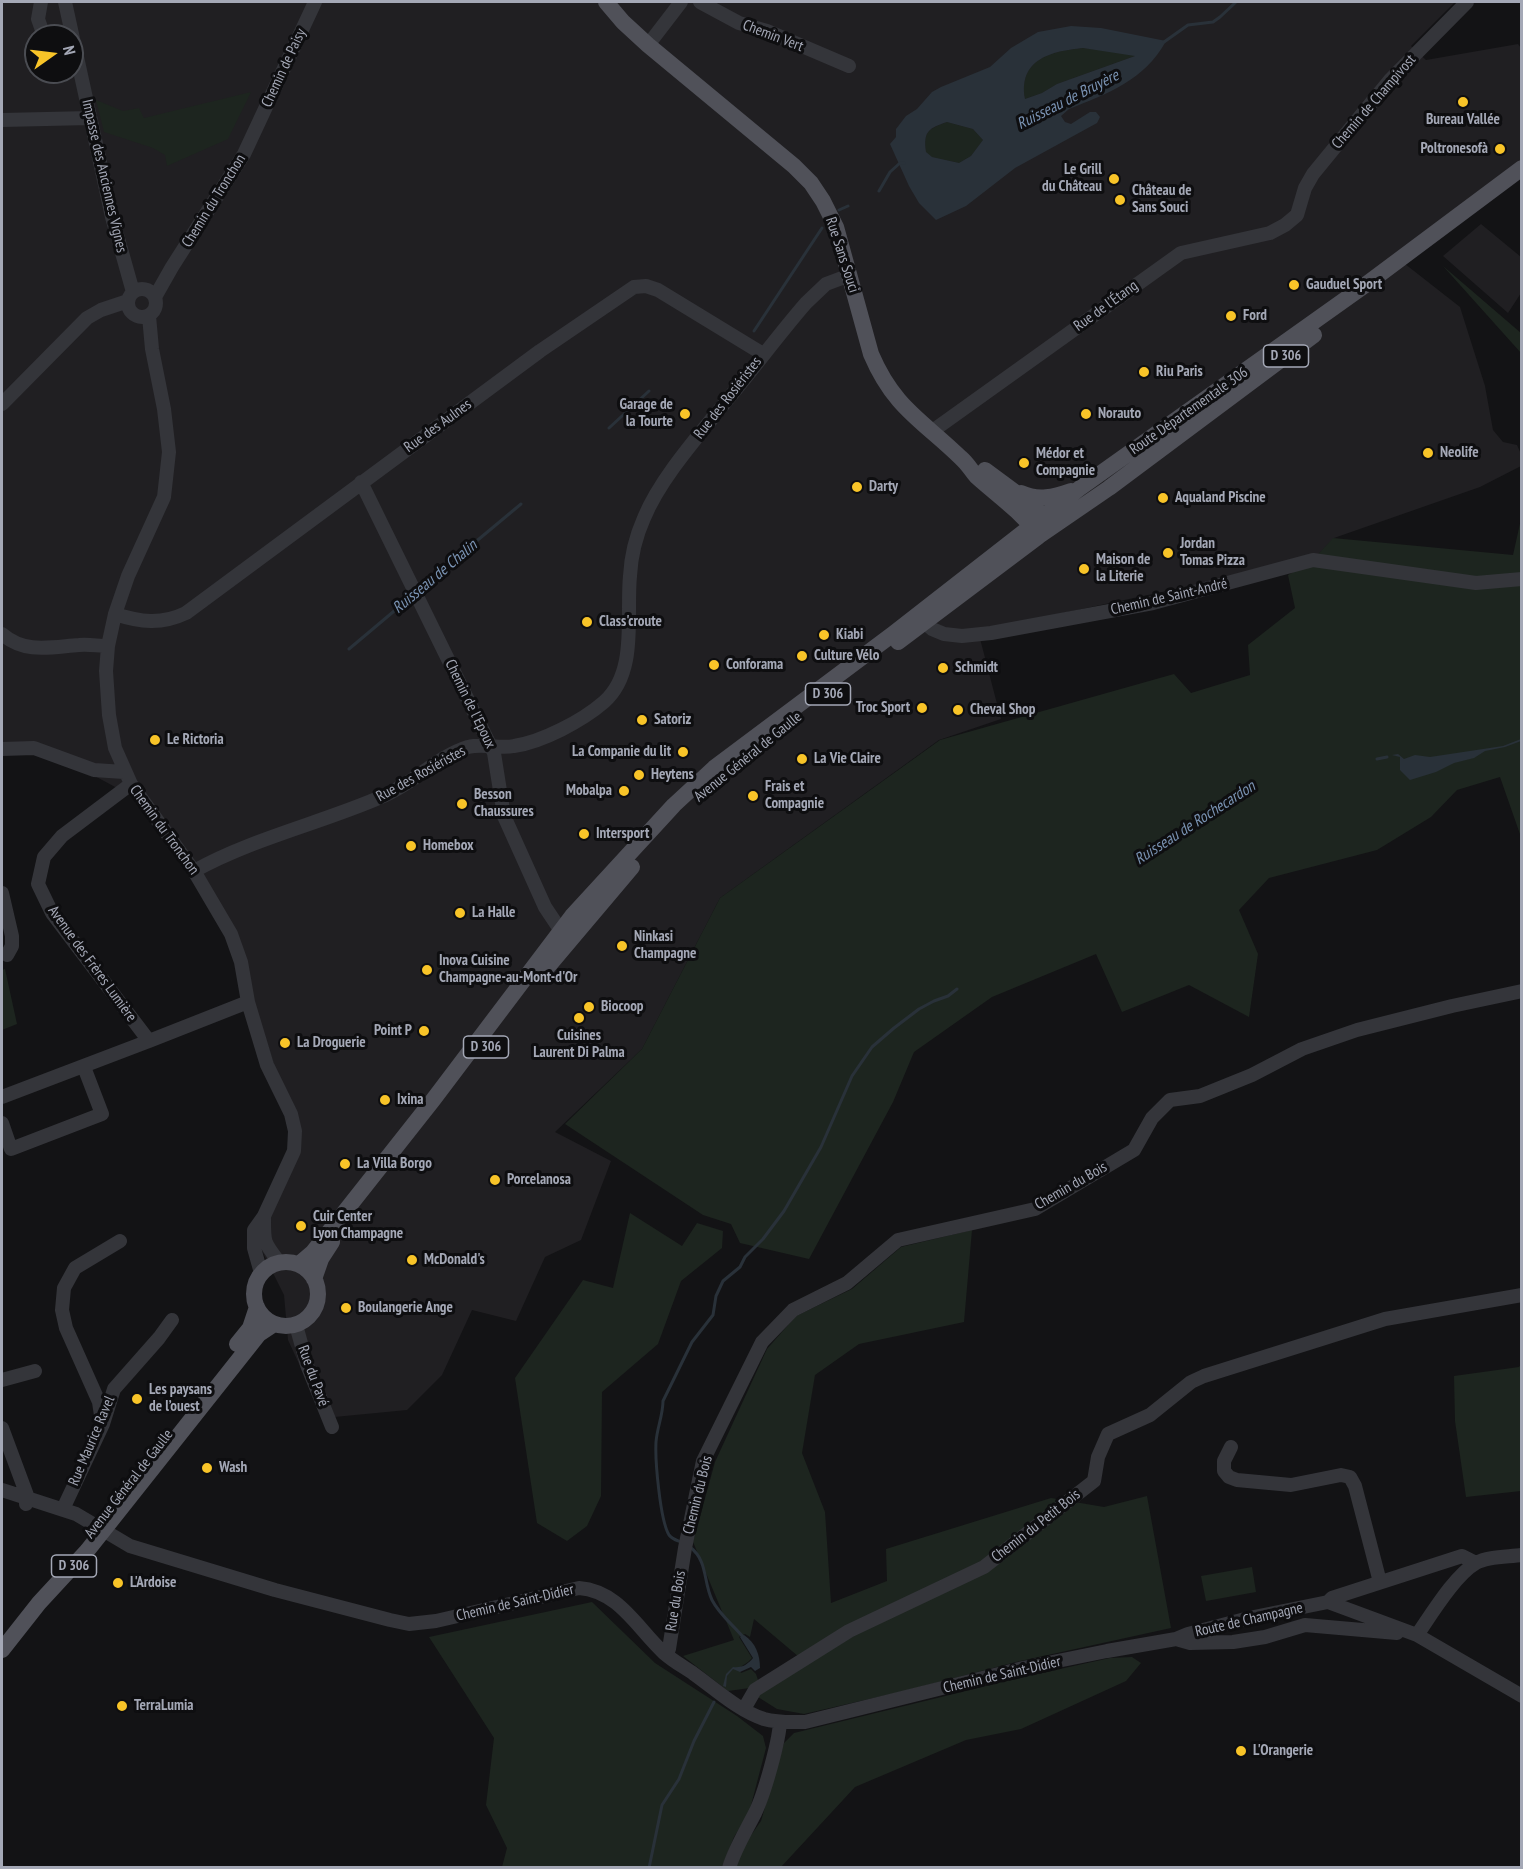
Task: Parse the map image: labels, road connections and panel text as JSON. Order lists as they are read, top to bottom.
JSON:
{
  "streets": {
    "main road": [
      "Rue Sans Souci",
      "D 306",
      "Route Départementale 306",
      "Avenue Général de Gaulle"
    ],
    "street": [
      "Chemin Vert",
      "Chemin de Paisy",
      "Chemin de Champivost",
      "Impasse des Anciennes Vignes",
      "Chemin du Tronchon",
      "Rue de l'Étang",
      "Rue des Rosiéristes",
      "Rue des Aulnes",
      "Chemin de Saint-André",
      "Chemin de l'Epoux",
      "Avenue des Frères Lumière",
      "Chemin du Bois",
      "Rue du Pavé",
      "Rue Maurice Ravel",
      "Chemin du Petit Bois",
      "Rue du Bois",
      "Chemin de Saint-Didier",
      "Route de Champagne"
    ]
  },
  "crossings": [
    ["Chemin de Paisy", "Chemin du Tronchon"],
    ["Chemin de Champivost", "Rue de l'Étang"],
    ["Impasse des Anciennes Vignes", "Chemin du Tronchon"],
    ["Chemin du Tronchon", "Rue des Rosiéristes"],
    ["Chemin du Tronchon", "Rue des Aulnes"],
    ["Chemin du Tronchon", "Avenue Général de Gaulle"],
    ["Chemin du Tronchon", "Avenue des Frères Lumière"],
    ["Chemin du Tronchon", "Rue du Pavé"],
    ["Rue Sans Souci", "Rue de l'Étang"],
    ["Rue Sans Souci", "Rue des Rosiéristes"],
    ["Rue Sans Souci", "Route Départementale 306"],
    ["D 306", "Avenue Général de Gaulle"],
    ["Rue des Rosiéristes", "Rue des Aulnes"],
    ["Rue des Rosiéristes", "Chemin de l'Epoux"],
    ["Route Départementale 306", "Chemin de Saint-André"],
    ["Route Départementale 306", "Avenue Général de Gaulle"],
    ["Rue des Aulnes", "Chemin de l'Epoux"],
    ["Chemin de Saint-André", "Avenue Général de Gaulle"],
    ["Chemin de l'Epoux", "Avenue Général de Gaulle"],
    ["Avenue Général de Gaulle", "Rue du Pavé"],
    ["Avenue Général de Gaulle", "Chemin de Saint-Didier"],
    ["Chemin du Bois", "Rue du Bois"],
    ["Chemin du Petit Bois", "Chemin de Saint-Didier"],
    ["Rue du Bois", "Chemin de Saint-Didier"],
    ["Chemin de Saint-Didier", "Route de Champagne"]
  ],
  "water": ["Ruisseau de Bruyère", "Ruisseau de Chalin", "Ruisseau de Rochecardon"],
  "places": [
    "Bureau Vallée",
    "Poltronesofà",
    "Le Grill du Château",
    "Château de Sans Souci",
    "Gauduel Sport",
    "Ford",
    "Riu Paris",
    "Garage de la Tourte",
    "Norauto",
    "Neolife",
    "Médor et Compagnie",
    "Darty",
    "Aqualand Piscine",
    "Jordan Tomas Pizza",
    "Maison de la Literie",
    "Class'croute",
    "Kiabi",
    "Culture Vélo",
    "Conforama",
    "Schmidt",
    "Troc Sport",
    "Cheval Shop",
    "Satoriz",
    "Le Rictoria",
    "La Companie du lit",
    "La Vie Claire",
    "Heytens",
    "Mobalpa",
    "Frais et Compagnie",
    "Besson Chaussures",
    "Intersport",
    "Homebox",
    "La Halle",
    "Ninkasi Champagne",
    "Inova Cuisine Champagne-au-Mont-d'Or",
    "Biocoop",
    "Cuisines Laurent Di Palma",
    "Point P",
    "La Droguerie",
    "Ixina",
    "La Villa Borgo",
    "Porcelanosa",
    "Cuir Center Lyon Champagne",
    "McDonald's",
    "Boulangerie Ange",
    "Les paysans de l’ouest",
    "Wash",
    "L'Ardoise",
    "TerraLumia",
    "L'Orangerie"
  ],
  "north": "right"
}
